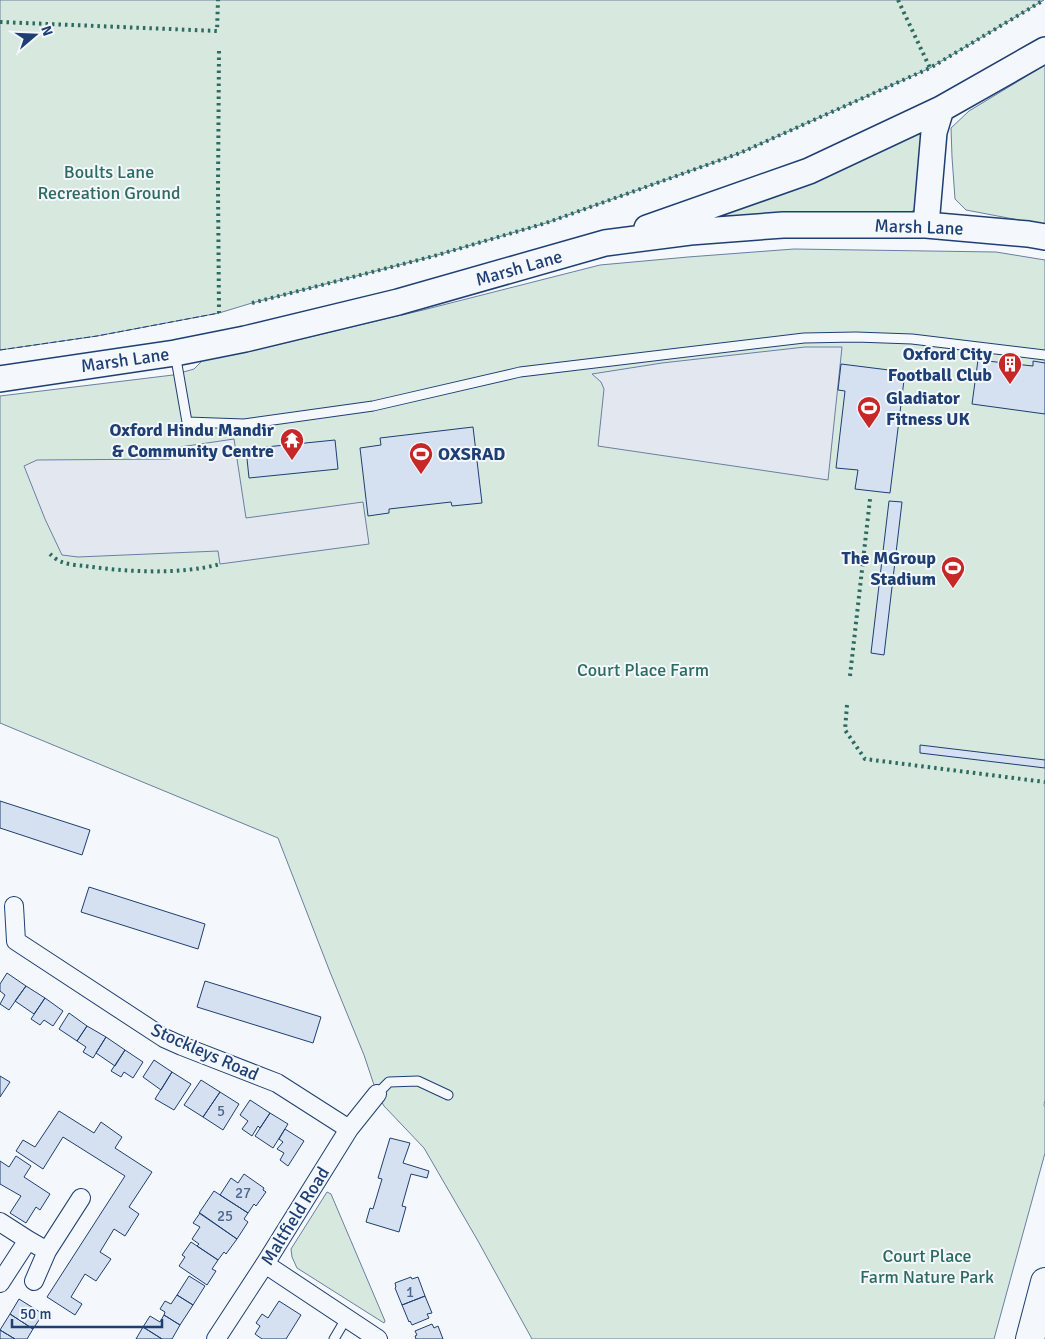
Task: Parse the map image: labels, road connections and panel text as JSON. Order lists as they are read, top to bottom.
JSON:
{
  "streets": {
    "main road": ["Marsh Lane"],
    "street": ["Stockleys Road", "Maltfield Road"]
  },
  "crossings": [
    ["Stockleys Road", "Maltfield Road"]
  ],
  "parks": ["Boults Lane Recreation Ground", "Court Place Farm", "Court Place Farm Nature Park"],
  "places": {
    "building": ["Oxford City Football Club"],
    "sports": ["Gladiator Fitness UK", "OXSRAD", "The MGroup Stadium"],
    "temple": ["Oxford Hindu Mandir & Community Centre"]
  },
  "house_numbers": [
    "5",
    "27",
    "25",
    "1"
  ],
  "scale_bar": "50 m",
  "north": "right"
}
